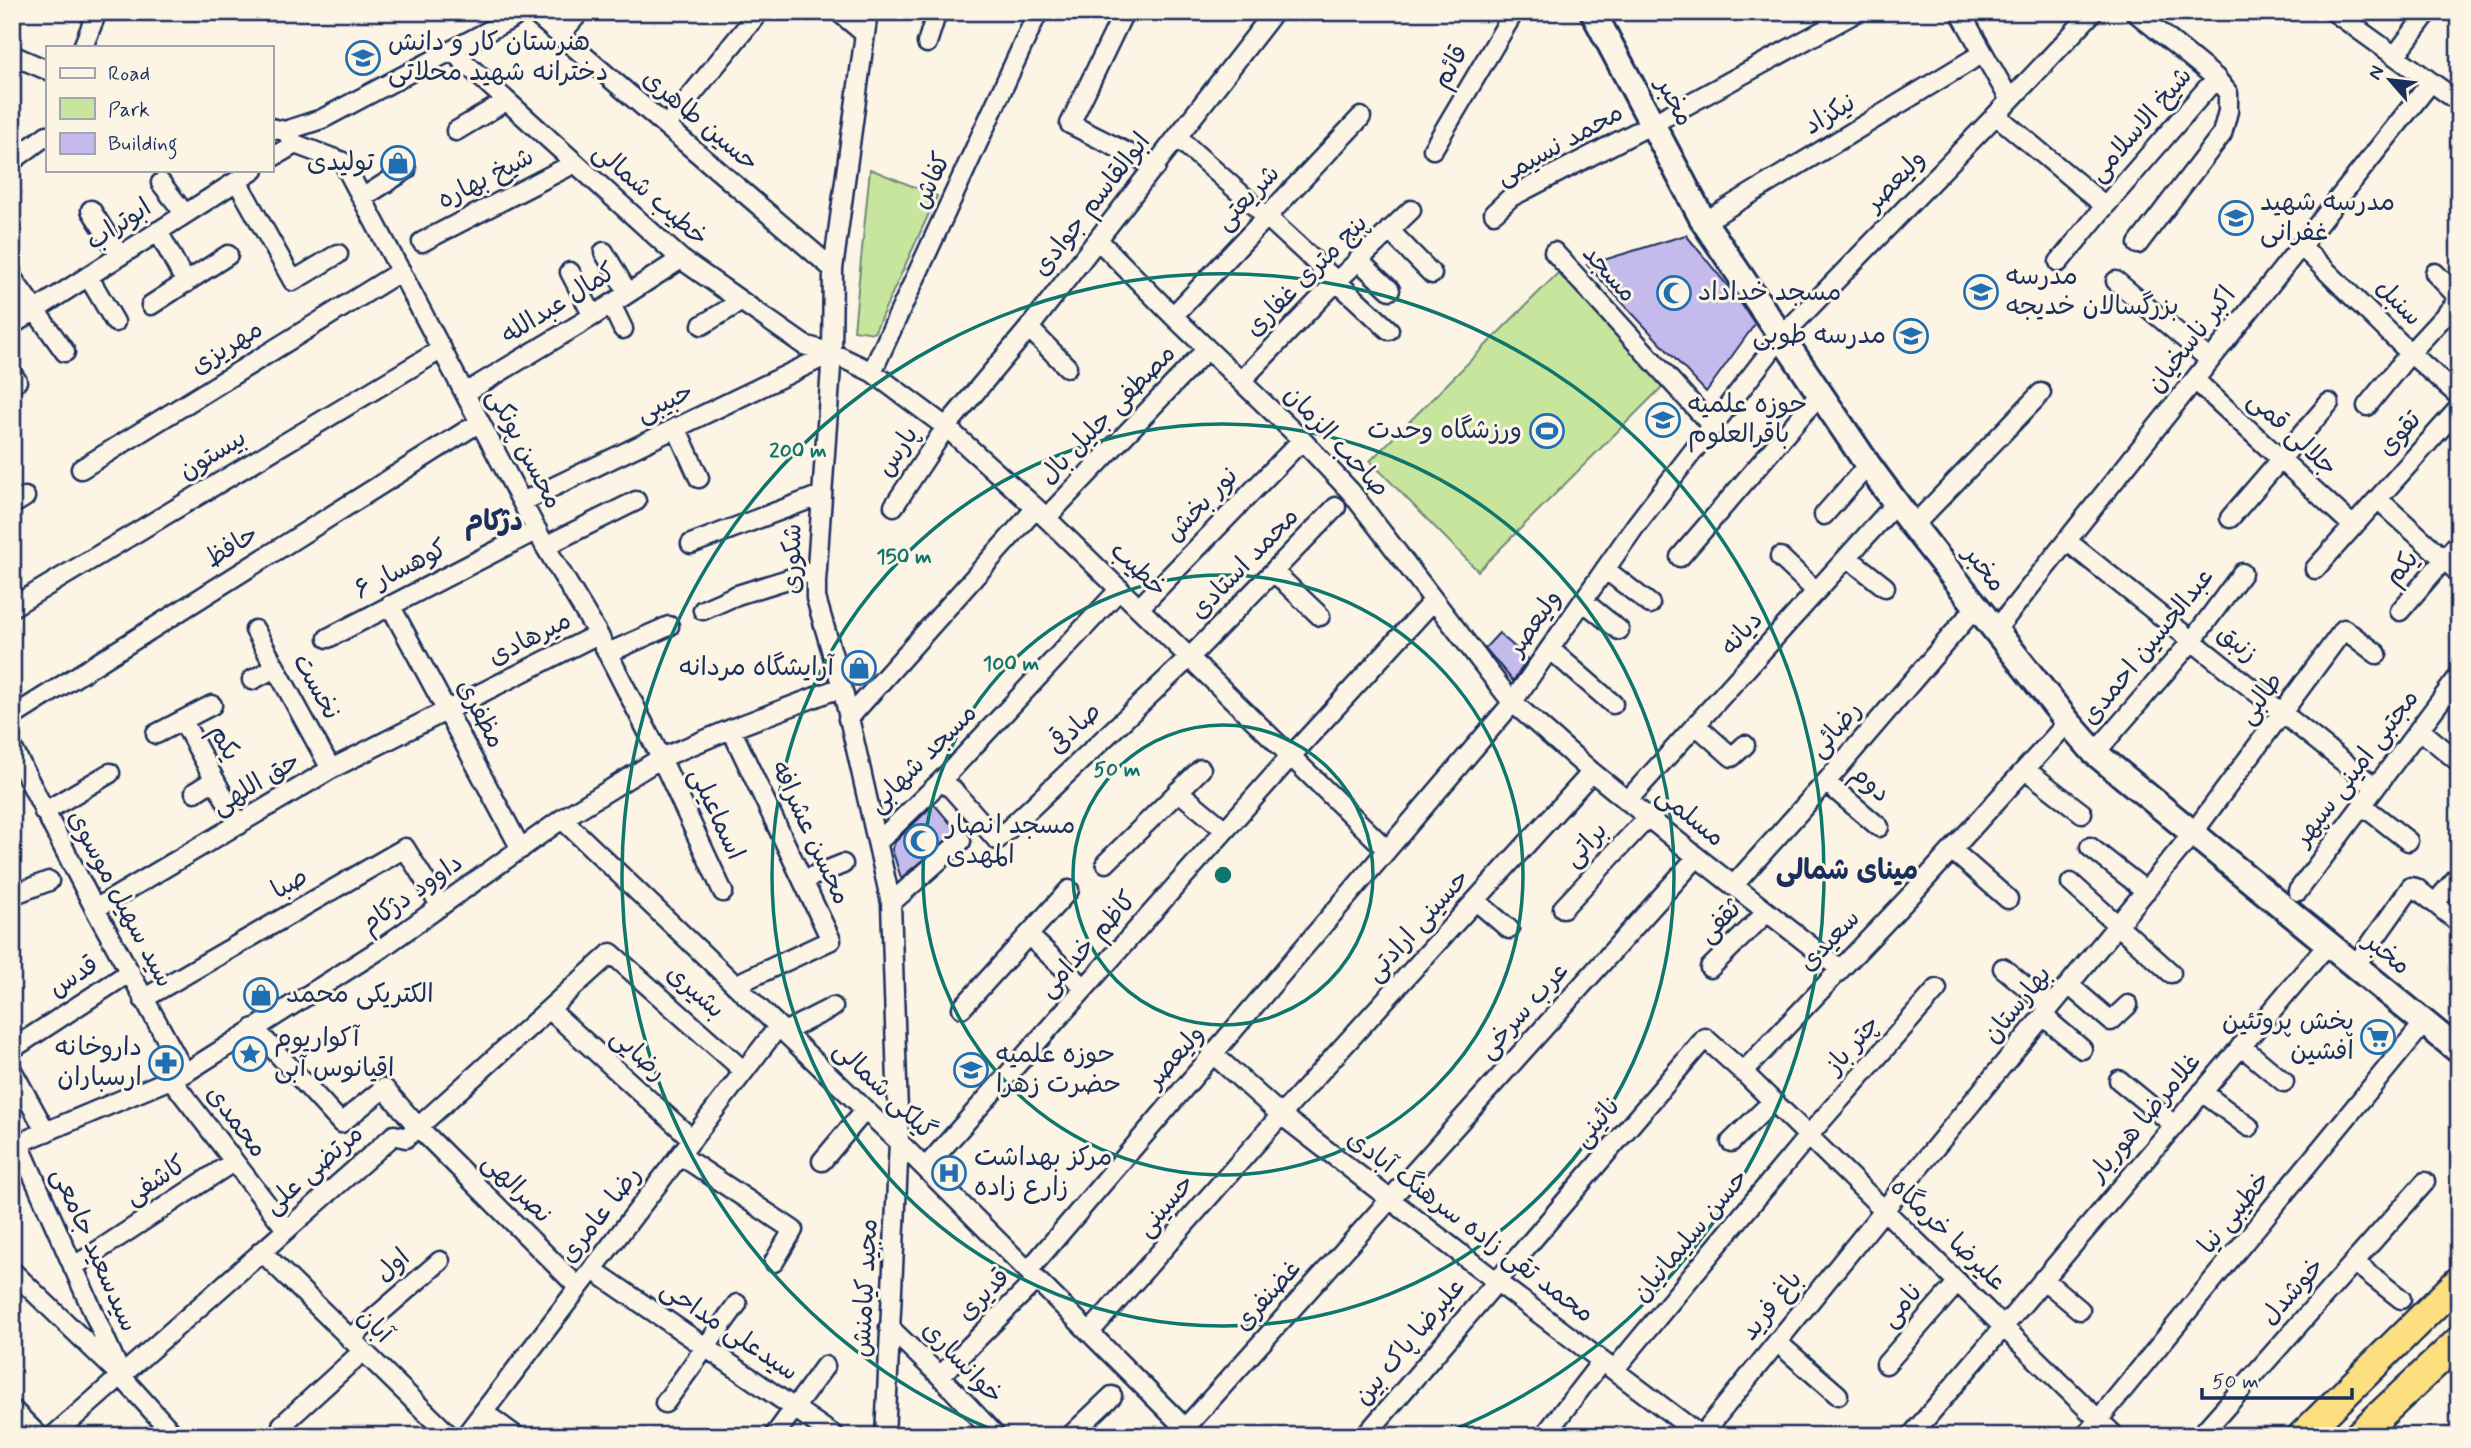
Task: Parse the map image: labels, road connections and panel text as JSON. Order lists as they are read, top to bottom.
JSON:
{
  "streets": {
    "main road": ["مخبر"],
    "street": [
      "قائم",
      "نیکزاد",
      "حسین طاهری",
      "شیخ الاسلامی",
      "محمد نسیمی",
      "شیخ بهاره",
      "کفاش",
      "ولیعصر",
      "خطیب شمالی",
      "شریعتی",
      "ابوالقاسم جوادی",
      "ابوتراب",
      "مسجد",
      "پنج متری غفاری",
      "سنبل",
      "کمال عبدالله",
      "اکبر ناسخیان",
      "مهریزی",
      "حبیبی",
      "مصطفی جلیل بال",
      "جلالی قمی",
      "تقوی",
      "صاحب الزمان",
      "محسن پونکی",
      "پارس",
      "بیستون",
      "نور بخش",
      "حافظ",
      "شکوری",
      "محمد استادی",
      "یکم",
      "کوهسار ۶",
      "خطیب",
      "دیانه",
      "میرهادی",
      "زنبق",
      "عبدالحسین احمدی",
      "نخست",
      "طالبی",
      "مظفری",
      "صادقی",
      "رضائی",
      "مسجد شهابی",
      "مجتبی امینی سپهر",
      "حق اللهی",
      "دوم",
      "اسماعیلی",
      "مسلمی",
      "محسن عشرافه",
      "براتی",
      "صبا",
      "داوود دژکام",
      "سید سهیل موسوی",
      "ثقفی",
      "حسینی ارادتی",
      "سعیدی",
      "کاظم خدامی",
      "قدس",
      "بشیری",
      "بهارستان",
      "عرب سرخی",
      "چتر باز",
      "رضایی",
      "گيلکی شمالی",
      "غلامرضا هوریار",
      "محمدی",
      "نائینی",
      "مرتضی علی",
      "کاشفی",
      "نصرالهی",
      "حسینی",
      "خطیبی نیا",
      "رضا عامری",
      "محمد تقی زاده سرهنگ آبادی",
      "علیرضا خرمگاه",
      "حسن سلیمانیان",
      "سیدسعید جامعی",
      "اول",
      "مجید کیامنش",
      "خوشدل",
      "قدیری",
      "غضنفری",
      "باغ فرید",
      "نامی",
      "آبان",
      "سیدعلی مداحی",
      "علیرضا پاک بین",
      "خوانساری"
    ]
  },
  "crossings": [
    ["مخبر", "نیکزاد"],
    ["مخبر", "محمد نسیمی"],
    ["مخبر", "ولیعصر"],
    ["مخبر", "اکبر ناسخیان"],
    ["مخبر", "دیانه"],
    ["مخبر", "عبدالحسین احمدی"],
    ["مخبر", "طالبی"],
    ["مخبر", "رضائی"],
    ["مخبر", "سعیدی"],
    ["مخبر", "بهارستان"],
    ["مخبر", "غلامرضا هوریار"],
    ["مخبر", "خطیبی نیا"],
    ["حسین طاهری", "شکوری"],
    ["شیخ بهاره", "خطیب شمالی"],
    ["کفاش", "خطیب"],
    ["ولیعصر", "مسجد"],
    ["ولیعصر", "صاحب الزمان"],
    ["ولیعصر", "خطیب"],
    ["ولیعصر", "مسلمی"],
    ["ولیعصر", "گيلکی شمالی"],
    ["ولیعصر", "محمد تقی زاده سرهنگ آبادی"],
    ["ولیعصر", "قدیری"],
    ["خطیب شمالی", "کمال عبدالله"],
    ["خطیب شمالی", "حبیبی"],
    ["خطیب شمالی", "شکوری"],
    ["خطیب شمالی", "خطیب"],
    ["شریعتی", "صاحب الزمان"],
    ["ابوالقاسم جوادی", "صاحب الزمان"],
    ["ابوالقاسم جوادی", "پارس"],
    ["ابوالقاسم جوادی", "خطیب"],
    ["پنج متری غفاری", "صاحب الزمان"],
    ["سنبل", "اکبر ناسخیان"],
    ["کمال عبدالله", "محسن پونکی"],
    ["اکبر ناسخیان", "جلالی قمی"],
    ["اکبر ناسخیان", "زنبق"],
    ["مهریزی", "محسن پونکی"],
    ["حبیبی", "محسن پونکی"],
    ["حبیبی", "شکوری"],
    ["حبیبی", "خطیب"],
    ["مصطفی جلیل بال", "صاحب الزمان"],
    ["مصطفی جلیل بال", "شکوری"],
    ["مصطفی جلیل بال", "خطیب"],
    ["جلالی قمی", "تقوی"],
    ["صاحب الزمان", "نور بخش"],
    ["صاحب الزمان", "مسلمی"],
    ["صاحب الزمان", "کاظم خدامی"],
    ["محسن پونکی", "بیستون"],
    ["محسن پونکی", "حافظ"],
    ["محسن پونکی", "کوهسار ۶"],
    ["محسن پونکی", "میرهادی"],
    ["محسن پونکی", "اسماعیلی"],
    ["محسن پونکی", "داوود دژکام"],
    ["پارس", "خطیب"],
    ["نور بخش", "خطیب"],
    ["شکوری", "خطیب"],
    ["شکوری", "مسجد شهابی"],
    ["شکوری", "داوود دژکام"],
    ["شکوری", "گيلکی شمالی"],
    ["شکوری", "مجید کیامنش"],
    ["محمد استادی", "خطیب"],
    ["محمد استادی", "صادقی"],
    ["یکم", "حق اللهی"],
    ["کوهسار ۶", "مظفری"],
    ["خطیب", "صادقی"],
    ["خطیب", "مسجد شهابی"],
    ["خطیب", "کاظم خدامی"],
    ["دیانه", "مسلمی"],
    ["میرهادی", "مظفری"],
    ["میرهادی", "حق اللهی"],
    ["زنبق", "عبدالحسین احمدی"],
    ["زنبق", "طالبی"],
    ["زنبق", "مجتبی امینی سپهر"],
    ["نخست", "حق اللهی"],
    ["طالبی", "بهارستان"],
    ["مظفری", "حق اللهی"],
    ["مظفری", "داوود دژکام"],
    ["صادقی", "مسجد شهابی"],
    ["رضائی", "دوم"],
    ["رضائی", "مسلمی"],
    ["حق اللهی", "سید سهیل موسوی"],
    ["اسماعیلی", "داوود دژکام"],
    ["مسلمی", "براتی"],
    ["مسلمی", "ثقفی"],
    ["مسلمی", "حسینی ارادتی"],
    ["مسلمی", "سعیدی"],
    ["مسلمی", "عرب سرخی"],
    ["محسن عشرافه", "داوود دژکام"],
    ["محسن عشرافه", "گيلکی شمالی"],
    ["صبا", "داوود دژکام"],
    ["صبا", "سید سهیل موسوی"],
    ["داوود دژکام", "سید سهیل موسوی"],
    ["داوود دژکام", "گيلکی شمالی"],
    ["داوود دژکام", "محمدی"],
    ["داوود دژکام", "نصرالهی"],
    ["داوود دژکام", "سیدسعید جامعی"],
    ["سید سهیل موسوی", "قدس"],
    ["سید سهیل موسوی", "محمدی"],
    ["حسینی ارادتی", "حسینی"],
    ["حسینی ارادتی", "محمد تقی زاده سرهنگ آبادی"],
    ["سعیدی", "نائینی"],
    ["سعیدی", "علیرضا خرمگاه"],
    ["کاظم خدامی", "گيلکی شمالی"],
    ["بشیری", "مرتضی علی"],
    ["بشیری", "رضا عامری"],
    ["بهارستان", "علیرضا خرمگاه"],
    ["بهارستان", "باغ فرید"],
    ["عرب سرخی", "محمد تقی زاده سرهنگ آبادی"],
    ["عرب سرخی", "غضنفری"],
    ["چتر باز", "علیرضا خرمگاه"],
    ["چتر باز", "حسن سلیمانیان"],
    ["رضایی", "مرتضی علی"],
    ["رضایی", "رضا عامری"],
    ["گيلکی شمالی", "حسینی"],
    ["گيلکی شمالی", "رضا عامری"],
    ["گيلکی شمالی", "مجید کیامنش"],
    ["گيلکی شمالی", "قدیری"],
    ["گيلکی شمالی", "غضنفری"],
    ["غلامرضا هوریار", "علیرضا خرمگاه"],
    ["محمدی", "مرتضی علی"],
    ["محمدی", "کاشفی"],
    ["نائینی", "محمد تقی زاده سرهنگ آبادی"],
    ["نائینی", "علیرضا خرمگاه"],
    ["نائینی", "علیرضا پاک بین"],
    ["مرتضی علی", "نصرالهی"],
    ["مرتضی علی", "سیدسعید جامعی"],
    ["مرتضی علی", "آبان"],
    ["کاشفی", "سیدسعید جامعی"],
    ["نصرالهی", "رضا عامری"],
    ["حسینی", "محمد تقی زاده سرهنگ آبادی"],
    ["خطیبی نیا", "علیرضا خرمگاه"],
    ["رضا عامری", "سیدعلی مداحی"],
    ["محمد تقی زاده سرهنگ آبادی", "حسن سلیمانیان"],
    ["محمد تقی زاده سرهنگ آبادی", "غضنفری"],
    ["محمد تقی زاده سرهنگ آبادی", "باغ فرید"],
    ["محمد تقی زاده سرهنگ آبادی", "علیرضا پاک بین"],
    ["علیرضا خرمگاه", "حسن سلیمانیان"],
    ["علیرضا خرمگاه", "باغ فرید"],
    ["علیرضا خرمگاه", "نامی"],
    ["اول", "آبان"],
    ["مجید کیامنش", "خوانساری"],
    ["قدیری", "خوانساری"]
  ],
  "districts": ["دژکام", "مینای شمالی"],
  "places": {
    "school or university": [
      "هنرستان کار و دانش دخترانه شهید محلاتی",
      "مدرسه شهید غفرانی",
      "مدرسه بزرگسالان خدیجه",
      "مدرسه طوبی",
      "حوزه علمیه باقرالعلوم",
      "حوزه علمیه حضرت زهرا"
    ],
    "shop": ["تولیدی", "آرایشگاه مردانه", "الکتریکی محمد"],
    "mosque": ["مسجد خداداد", "مسجد انصار المهدی"],
    "sports": ["ورزشگاه وحدت"],
    "supermarket": ["پخش پروتئین افشین"],
    "place": ["آکواریوم اقیانوس آبی"],
    "pharmacy": ["داروخانه ارسباران"],
    "hospital": ["مرکز بهداشت زارع زاده"]
  },
  "legend": ["Road", "Park", "Building"],
  "scale_bar": "50 m",
  "north": "top left",
  "rings": [
    "200 m",
    "150 m",
    "100 m",
    "50 m"
  ]
}
